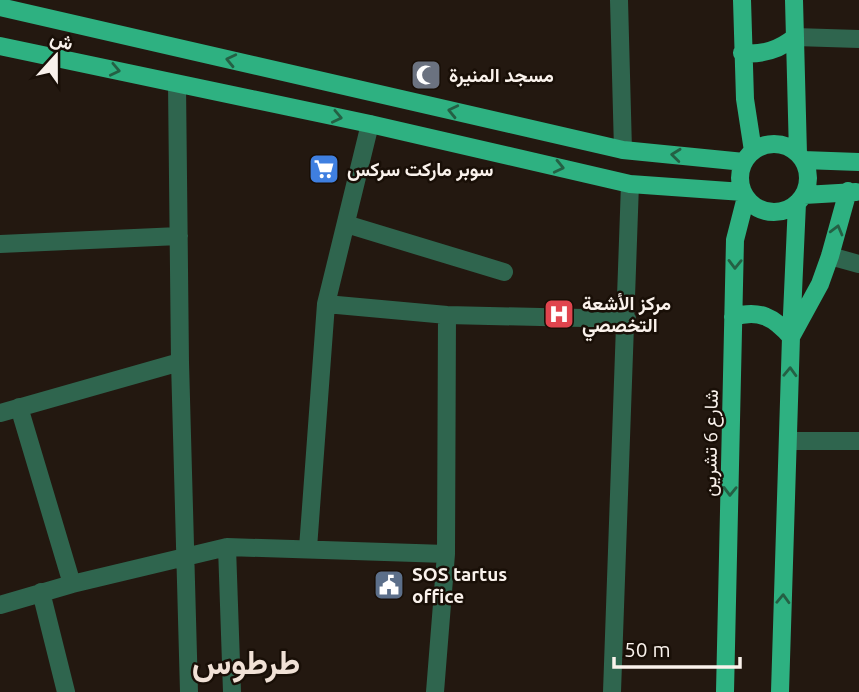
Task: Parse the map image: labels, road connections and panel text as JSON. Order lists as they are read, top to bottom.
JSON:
{
  "streets": {
    "main road": ["شارع 6 تشرين"]
  },
  "districts": ["طرطوس"],
  "places": {
    "mosque": ["مسجد المنيرة"],
    "supermarket": ["سوبر ماركت سركس"],
    "hospital": ["مركز الأشعة التخصصي"],
    "public building": ["SOS tartus office"]
  },
  "scale_bar": "50 m",
  "north": "top"
}
